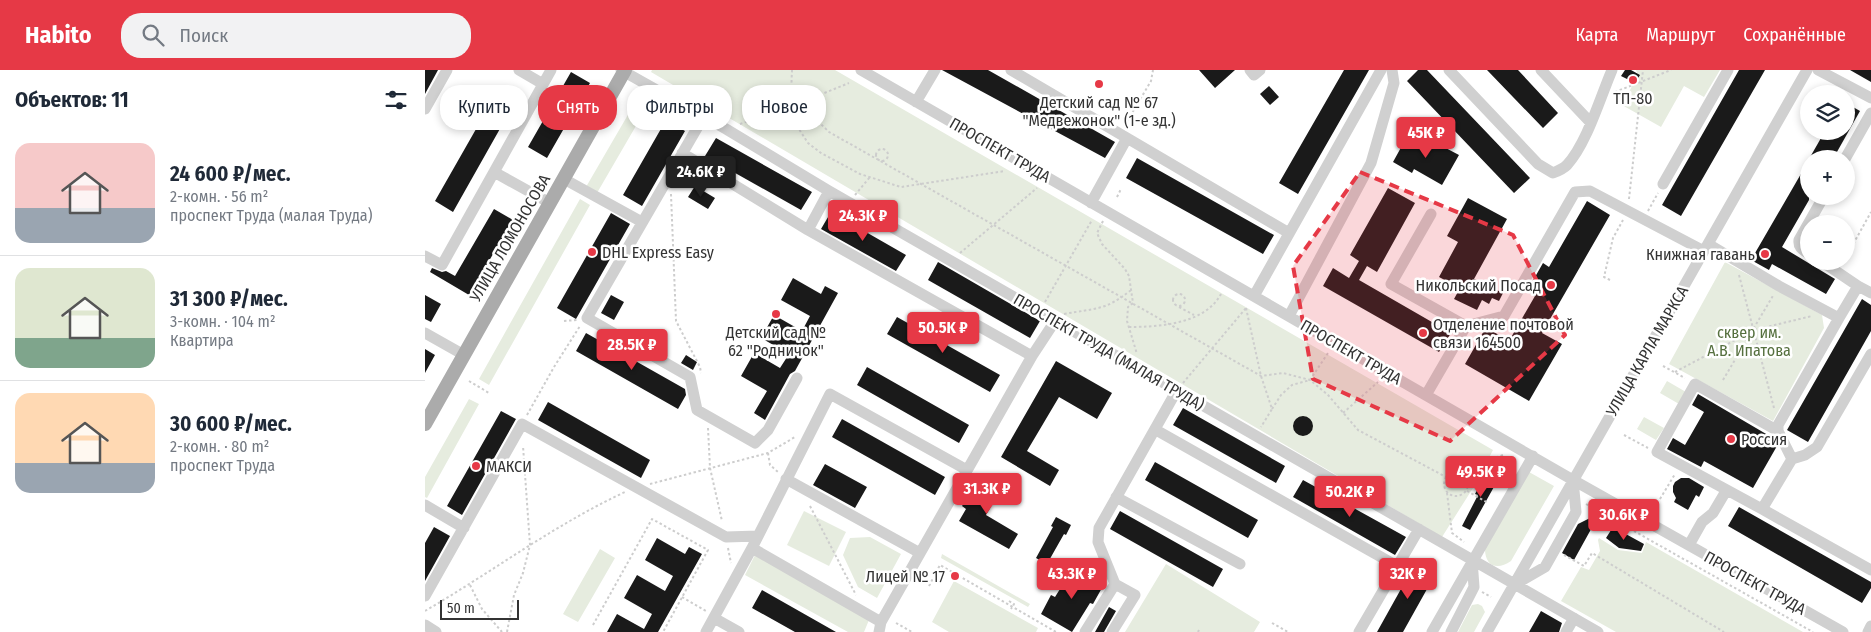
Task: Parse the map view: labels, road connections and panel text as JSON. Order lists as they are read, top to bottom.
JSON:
{
  "streets": {
    "main road": ["УЛИЦА ЛОМОНОСОВА"],
    "street": ["ПРОСПЕКТ ТРУДА", "УЛИЦА КАРЛА МАРКСА", "ПРОСПЕКТ ТРУДА (МАЛАЯ ТРУДА)"]
  },
  "crossings": [
    ["ПРОСПЕКТ ТРУДА", "УЛИЦА КАРЛА МАРКСА"],
    ["УЛИЦА ЛОМОНОСОВА", "ПРОСПЕКТ ТРУДА (МАЛАЯ ТРУДА)"],
    ["УЛИЦА КАРЛА МАРКСА", "ПРОСПЕКТ ТРУДА (МАЛАЯ ТРУДА)"]
  ],
  "parks": ["сквер им. А.В. Ипатова"],
  "places": [
    "ТП-80",
    "Детский сад № 67 \"Медвежонок\" (1-е зд.)",
    "DHL Express Easy",
    "Книжная гавань",
    "Никольский Посад",
    "Детский сад № 62 \"Родничок\"",
    "Отделение почтовой связи 164500",
    "Россия",
    "МАКСИ",
    "Лицей № 17"
  ],
  "scale_bar": "50 m",
  "page": {
    "header": "Habito",
    "search": "Поиск",
    "nav": ["Карта", "Маршрут", "Сохранённые"],
    "heading": "Объектов: 11",
    "map_buttons": ["+", "−"],
    "chip": [
      "Купить",
      "Снять",
      "Фильтры",
      "Новое"
    ],
    "price": [
      "45K ₽",
      "24.6K ₽",
      "24.3K ₽",
      "50.5K ₽",
      "28.5K ₽",
      "49.5K ₽",
      "31.3K ₽",
      "50.2K ₽",
      "30.6K ₽",
      "43.3K ₽",
      "32K ₽"
    ],
    "list": [
      {
        "name": "24 600 ₽/мес.",
        "note": "2-комн. · 56 m² · проспект Труда (малая Труда)"
      },
      {
        "name": "31 300 ₽/мес.",
        "note": "3-комн. · 104 m² · Квартира"
      },
      {
        "name": "30 600 ₽/мес.",
        "note": "2-комн. · 80 m² · проспект Труда"
      }
    ],
    "scale": "50 m"
  }
}
